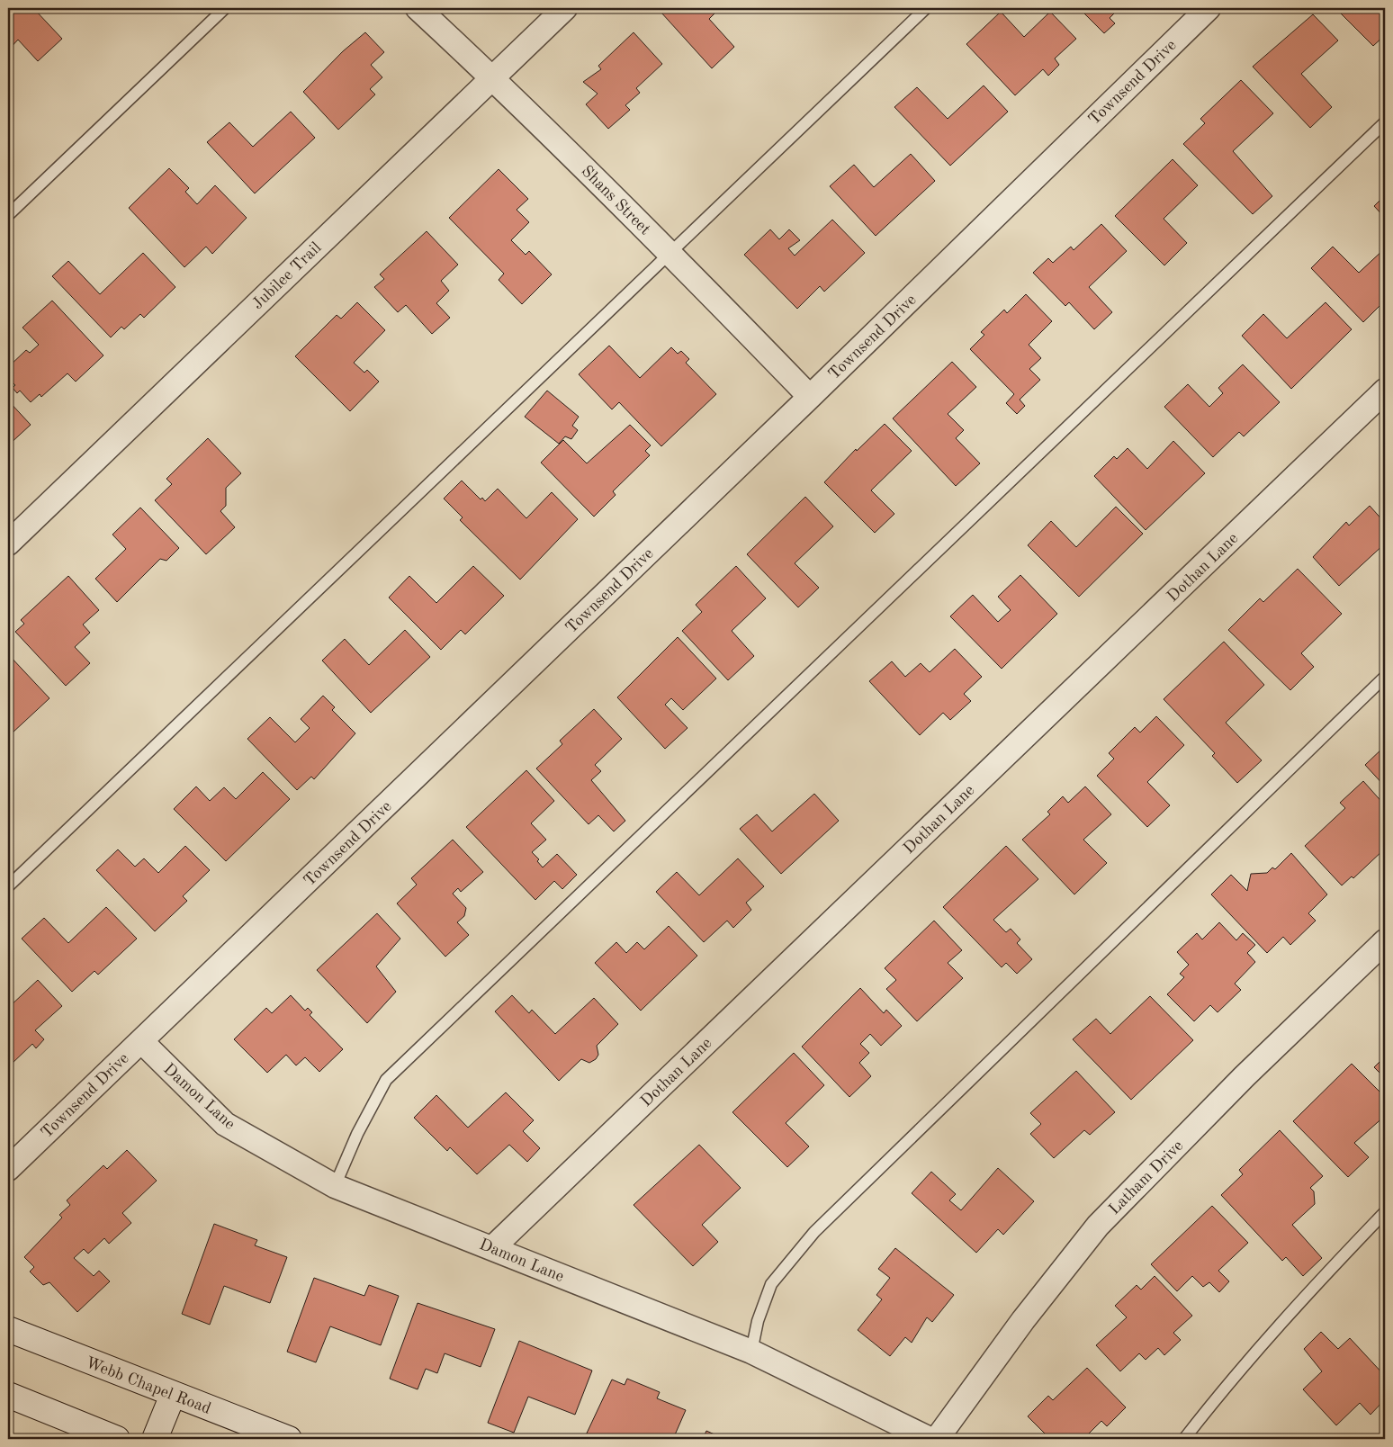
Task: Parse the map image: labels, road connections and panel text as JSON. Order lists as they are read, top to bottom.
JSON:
{
  "streets": {
    "main road": ["Webb Chapel Road"],
    "street": [
      "Townsend Drive",
      "Shans Street",
      "Jubilee Trail",
      "Dothan Lane",
      "Damon Lane",
      "Latham Drive"
    ]
  },
  "crossings": [
    ["Townsend Drive", "Shans Street"],
    ["Townsend Drive", "Damon Lane"],
    ["Shans Street", "Jubilee Trail"],
    ["Dothan Lane", "Damon Lane"]
  ]
}
